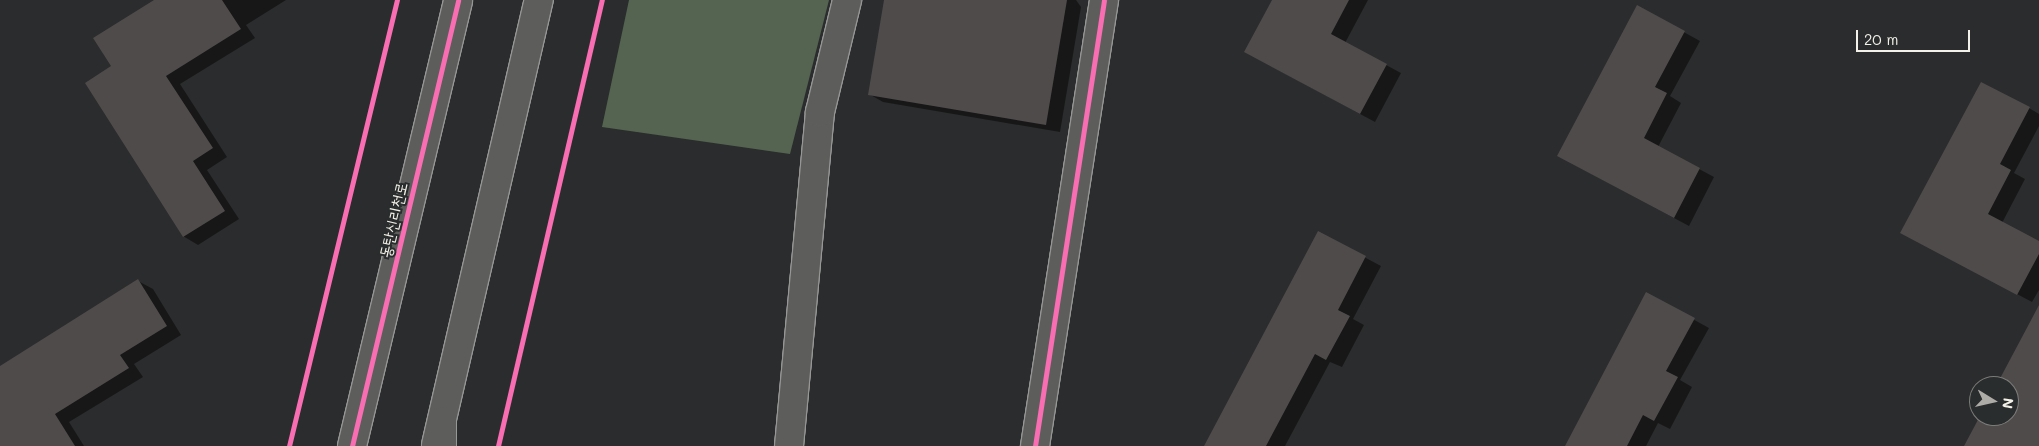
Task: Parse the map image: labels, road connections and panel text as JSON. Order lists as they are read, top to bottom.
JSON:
{
  "streets": {
    "street": ["동탄신리천로"]
  },
  "scale_bar": "20 m",
  "north": "right"
}
